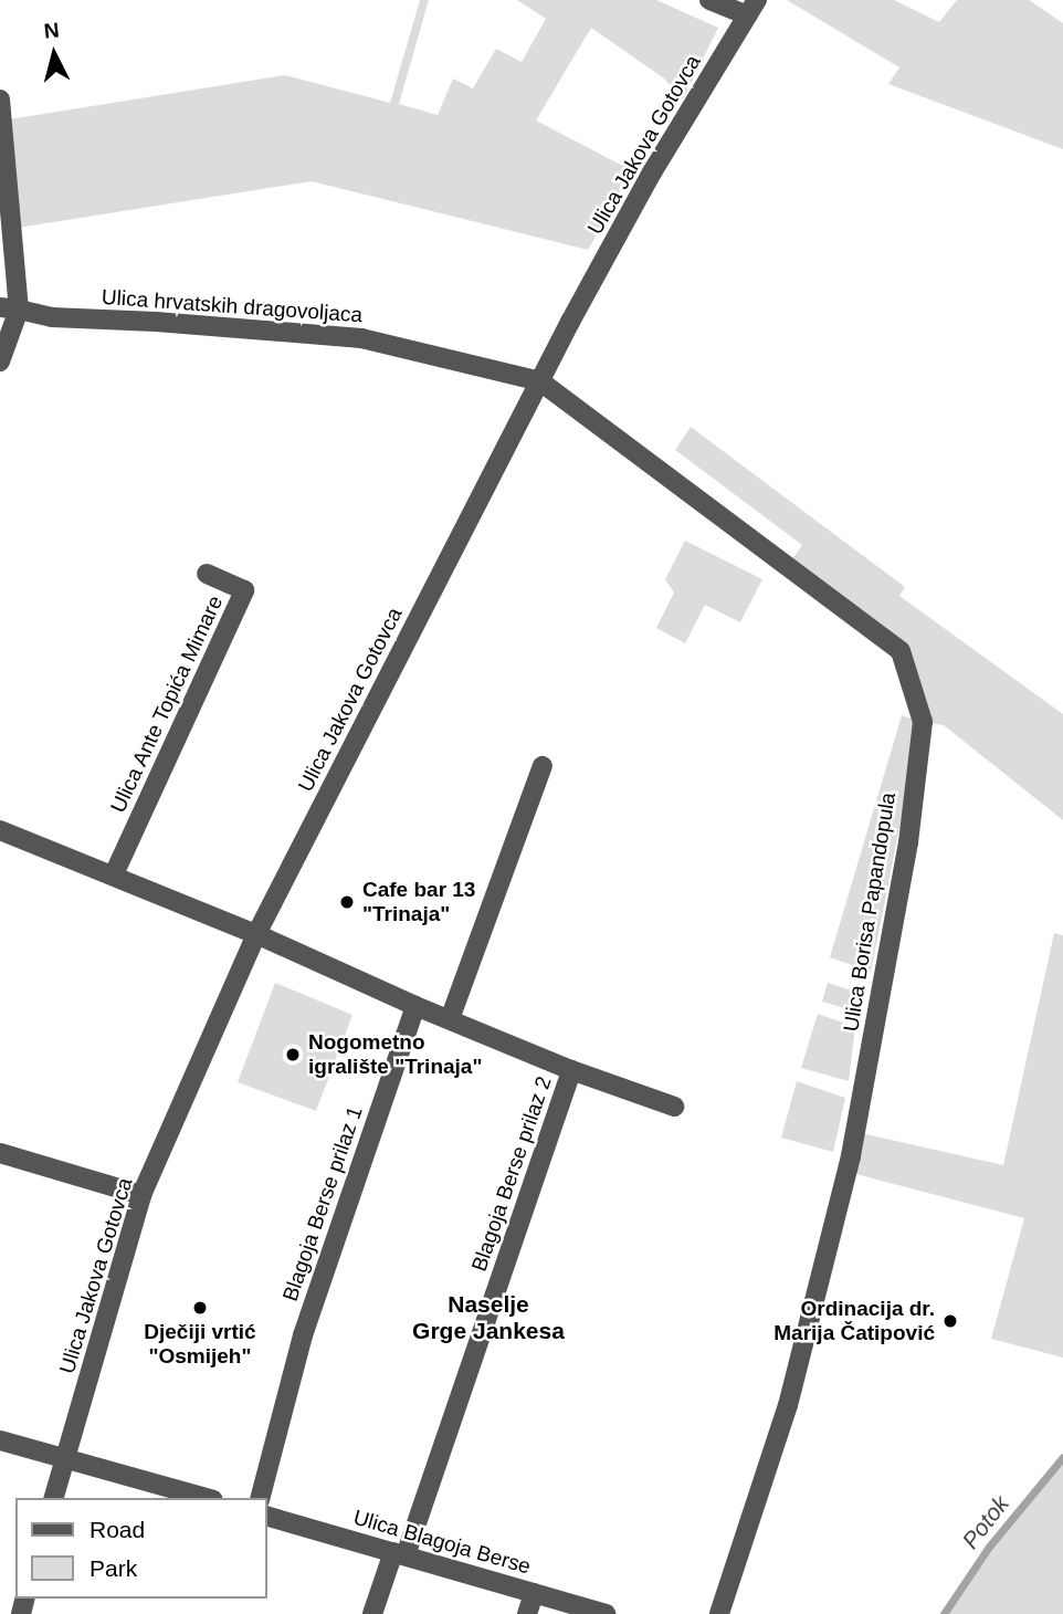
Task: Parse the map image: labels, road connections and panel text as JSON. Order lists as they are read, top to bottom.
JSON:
{
  "streets": {
    "street": [
      "Ulica Jakova Gotovca",
      "Ulica hrvatskih dragovoljaca",
      "Ulica Ante Topića Mimare",
      "Ulica Borisa Papandopula",
      "Blagoja Berse prilaz 2",
      "Blagoja Berse prilaz 1",
      "Ulica Blagoja Berse"
    ]
  },
  "crossings": [
    ["Ulica Jakova Gotovca", "Ulica hrvatskih dragovoljaca"],
    ["Ulica Jakova Gotovca", "Ulica Borisa Papandopula"],
    ["Ulica hrvatskih dragovoljaca", "Ulica Borisa Papandopula"],
    ["Blagoja Berse prilaz 2", "Blagoja Berse prilaz 1"],
    ["Blagoja Berse prilaz 2", "Ulica Blagoja Berse"]
  ],
  "districts": ["Naselje Grge Jankesa"],
  "water": ["Potok"],
  "places": [
    "Cafe bar 13 \"Trinaja\"",
    "Nogometno igralište \"Trinaja\"",
    "Dječiji vrtić \"Osmijeh\"",
    "Ordinacija dr. Marija Čatipović"
  ],
  "legend": ["Road", "Park"],
  "north": "top"
}
